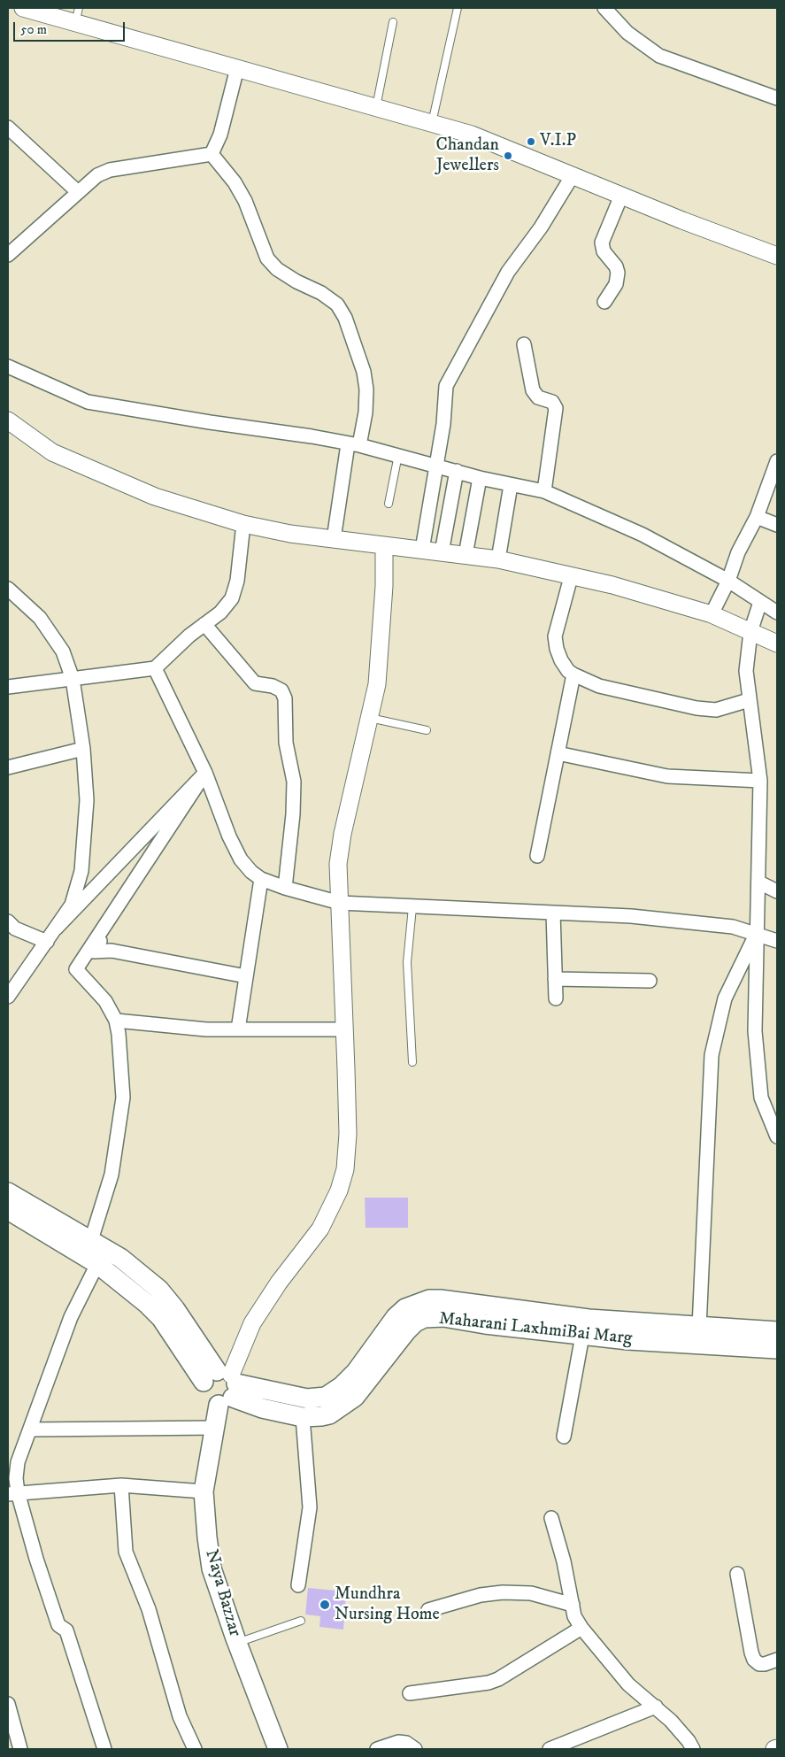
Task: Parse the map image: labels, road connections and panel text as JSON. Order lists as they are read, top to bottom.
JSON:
{
  "streets": {
    "main road": ["Maharani LaxhmiBai Marg", "Naya Bazzar"]
  },
  "crossings": [
    ["Maharani LaxhmiBai Marg", "Naya Bazzar"]
  ],
  "places": ["V.I.P", "Chandan Jewellers", "Mundhra Nursing Home"],
  "scale_bar": "50 m"
}
